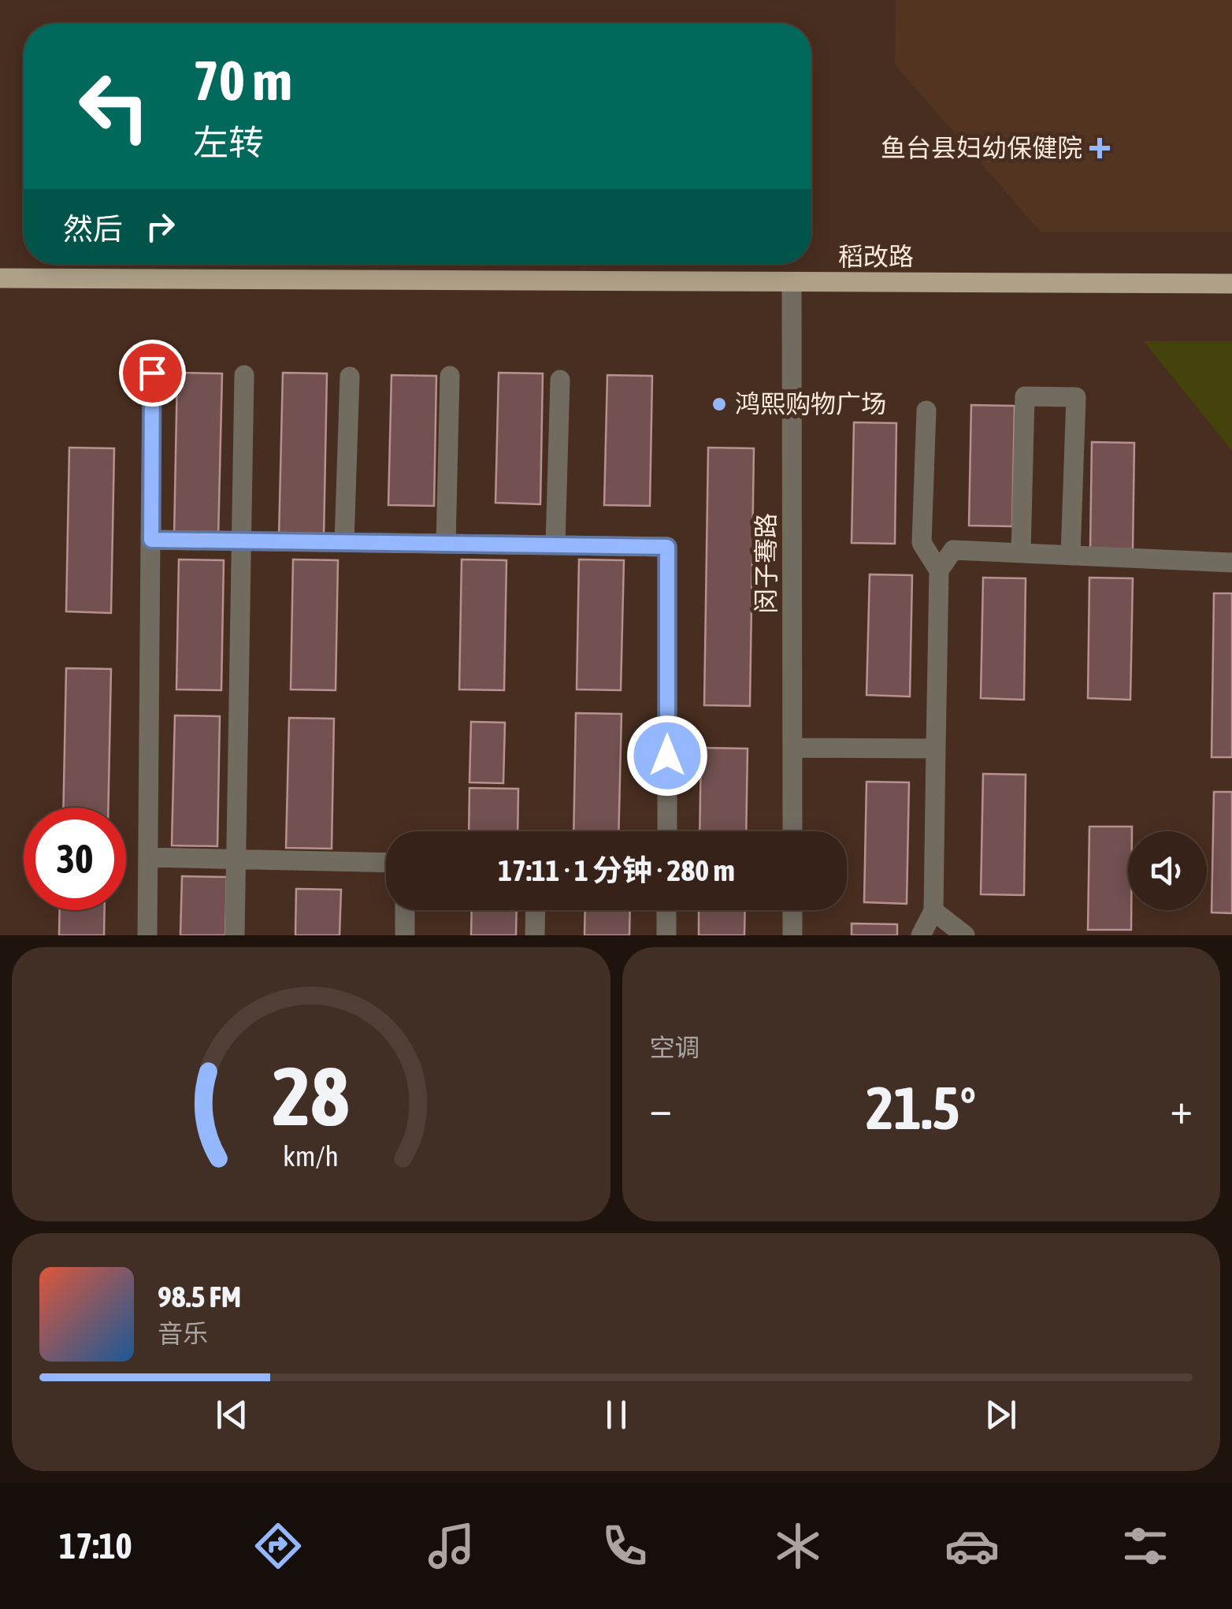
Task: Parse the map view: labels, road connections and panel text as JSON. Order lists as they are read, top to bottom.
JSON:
{
  "streets": {
    "main road": ["稻改路"],
    "street": ["闵子骞路"]
  },
  "crossings": [
    ["稻改路", "闵子骞路"]
  ],
  "places": {
    "health": ["鱼台县妇幼保健院"],
    "other": ["鸿熙购物广场"]
  },
  "page": {
    "turn": ["70 m", "左转"],
    "then": "然后",
    "limit": "30",
    "trip": "17:11 · 1 分钟 · 280 m",
    "tile": "空调",
    "heat": ["−", "21.5°", "+"],
    "song": ["98.5 FM", "音乐"],
    "tabs": "17:10",
    "gauge": ["28", "km/h"]
  }
}
